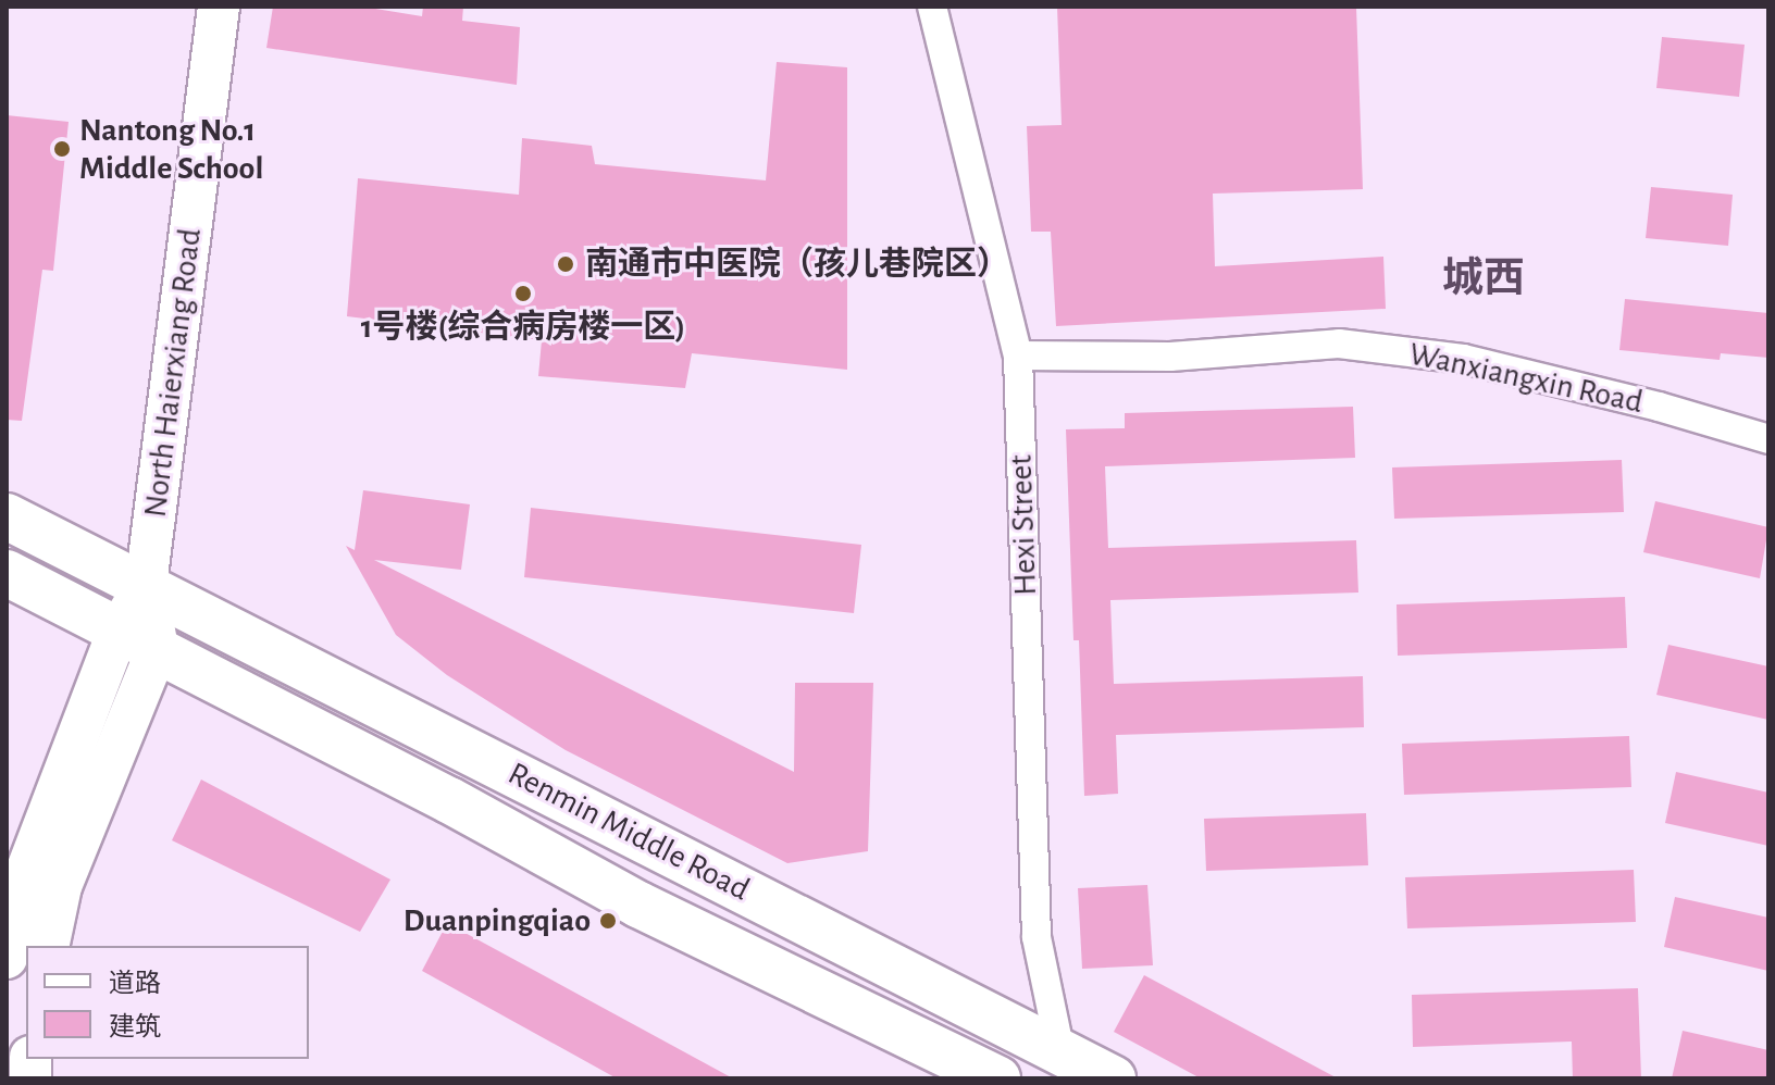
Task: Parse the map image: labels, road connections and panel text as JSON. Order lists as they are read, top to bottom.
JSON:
{
  "streets": {
    "main road": ["North Haierxiang Road", "Renmin Middle Road"],
    "street": ["Wanxiangxin Road", "Hexi Street"]
  },
  "crossings": [
    ["North Haierxiang Road", "Renmin Middle Road"],
    ["Wanxiangxin Road", "Hexi Street"],
    ["Hexi Street", "Renmin Middle Road"]
  ],
  "districts": ["城西"],
  "places": [
    "Nantong No.1 Middle School",
    "南通市中医院（孩儿巷院区）",
    "1号楼(综合病房楼一区)",
    "Duanpingqiao"
  ],
  "legend": ["道路", "建筑"]
}
